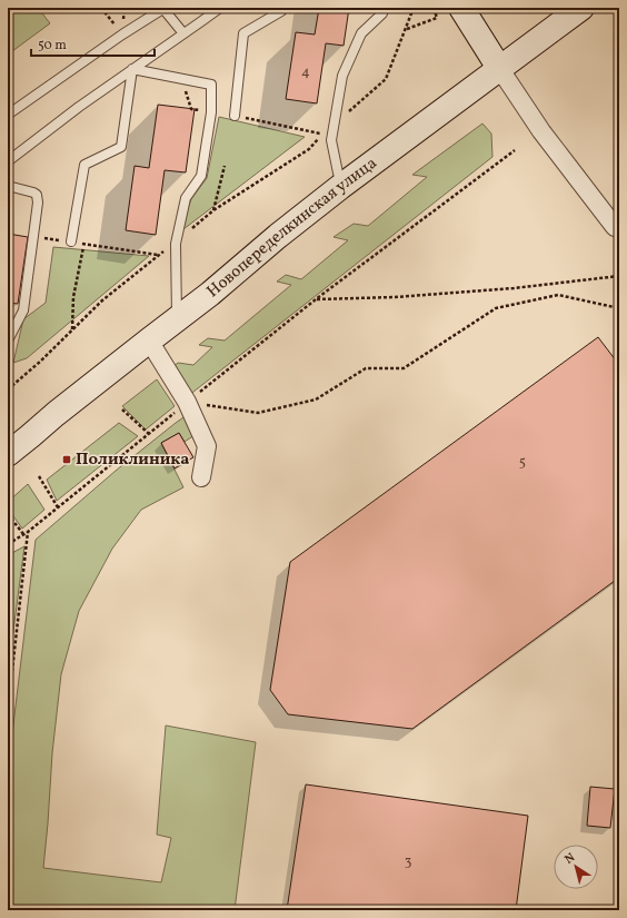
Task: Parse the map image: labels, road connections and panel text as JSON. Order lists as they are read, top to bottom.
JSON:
{
  "streets": {
    "main road": ["Новопеределкинская улица"]
  },
  "places": {
    "transit": ["Поликлиника"]
  },
  "house_numbers": ["4", "5", "3"],
  "scale_bar": "50 m",
  "north": "top left"
}
